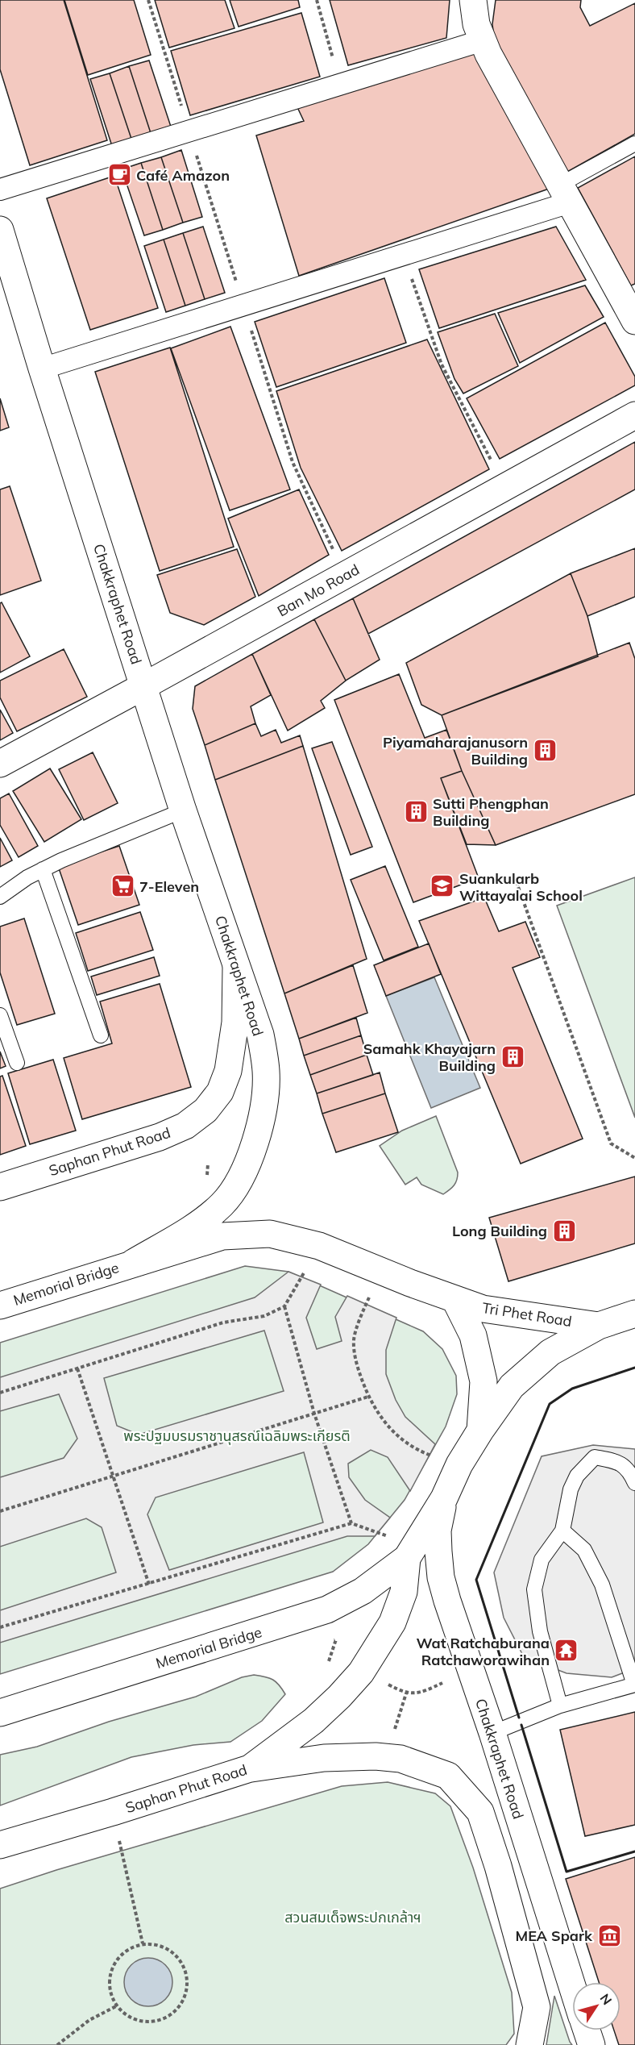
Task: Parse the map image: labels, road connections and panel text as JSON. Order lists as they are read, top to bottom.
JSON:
{
  "streets": {
    "main road": [
      "Ban Mo Road",
      "Chakkraphet Road",
      "Saphan Phut Road",
      "Memorial Bridge",
      "Tri Phet Road"
    ]
  },
  "crossings": [
    ["Ban Mo Road", "Chakkraphet Road"],
    ["Chakkraphet Road", "Saphan Phut Road"],
    ["Chakkraphet Road", "Memorial Bridge"],
    ["Chakkraphet Road", "Tri Phet Road"],
    ["Saphan Phut Road", "Memorial Bridge"]
  ],
  "parks": ["พระปฐมบรมราชานุสรณ์เฉลิมพระเกียรติ", "สวนสมเด็จพระปกเกล้าฯ"],
  "places": {
    "cafe": ["Café Amazon"],
    "building": [
      "Piyamaharajanusorn Building",
      "Sutti Phengphan Building",
      "Samahk Khayajarn Building",
      "Long Building"
    ],
    "supermarket": ["7-Eleven"],
    "school or university": ["Suankularb Wittayalai School"],
    "temple": ["Wat Ratchaburana Ratchaworawihan"],
    "museum": ["MEA Spark"]
  },
  "north": "top right"
}
